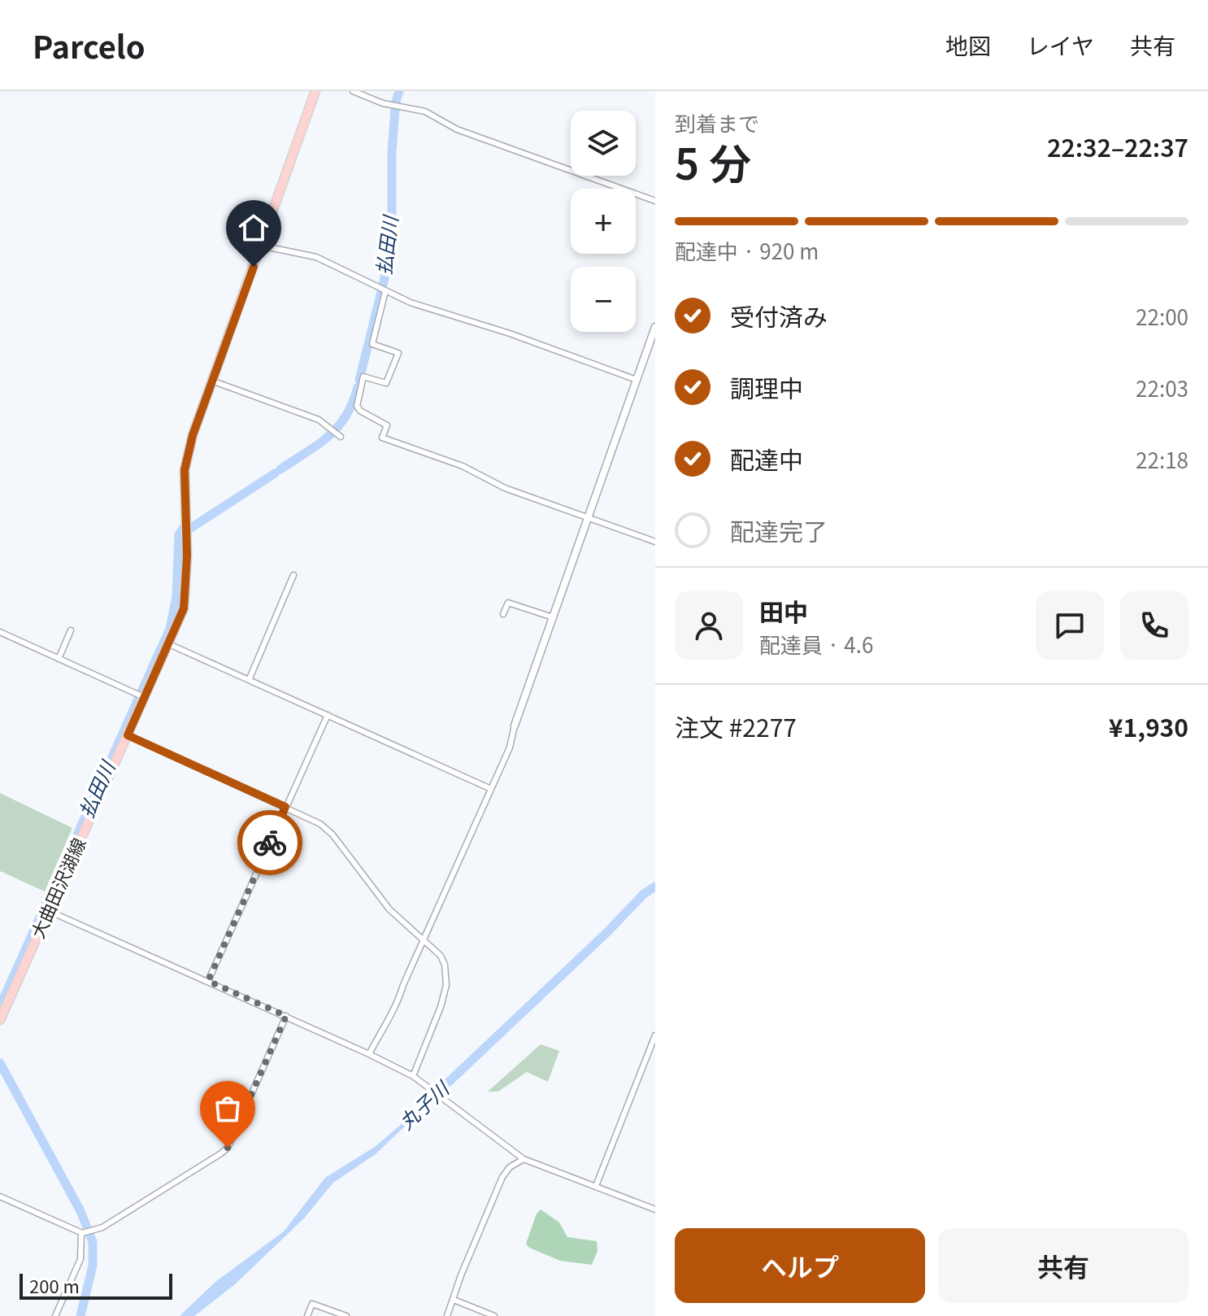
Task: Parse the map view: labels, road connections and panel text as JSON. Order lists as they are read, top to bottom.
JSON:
{
  "streets": {
    "main road": ["大曲田沢湖線"]
  },
  "water": ["払田川", "丸子川"],
  "scale_bar": "200 m",
  "page": {
    "header": "Parcelo",
    "nav": ["地図", "レイヤ", "共有"],
    "heading": ["5 分", "到着まで", "22:32–22:37"],
    "panel": [
      "田中",
      "配達員 · 4.6",
      "注文 #2277",
      "¥1,930"
    ],
    "map_buttons": ["+", "−"],
    "bar": "配達中 · 920 m",
    "list": [
      ["受付済み", "22:00"],
      ["調理中", "22:03"],
      ["配達中", "22:18"],
      "配達完了"
    ],
    "buttons": ["ヘルプ", "共有"],
    "scale": "200 m"
  }
}
